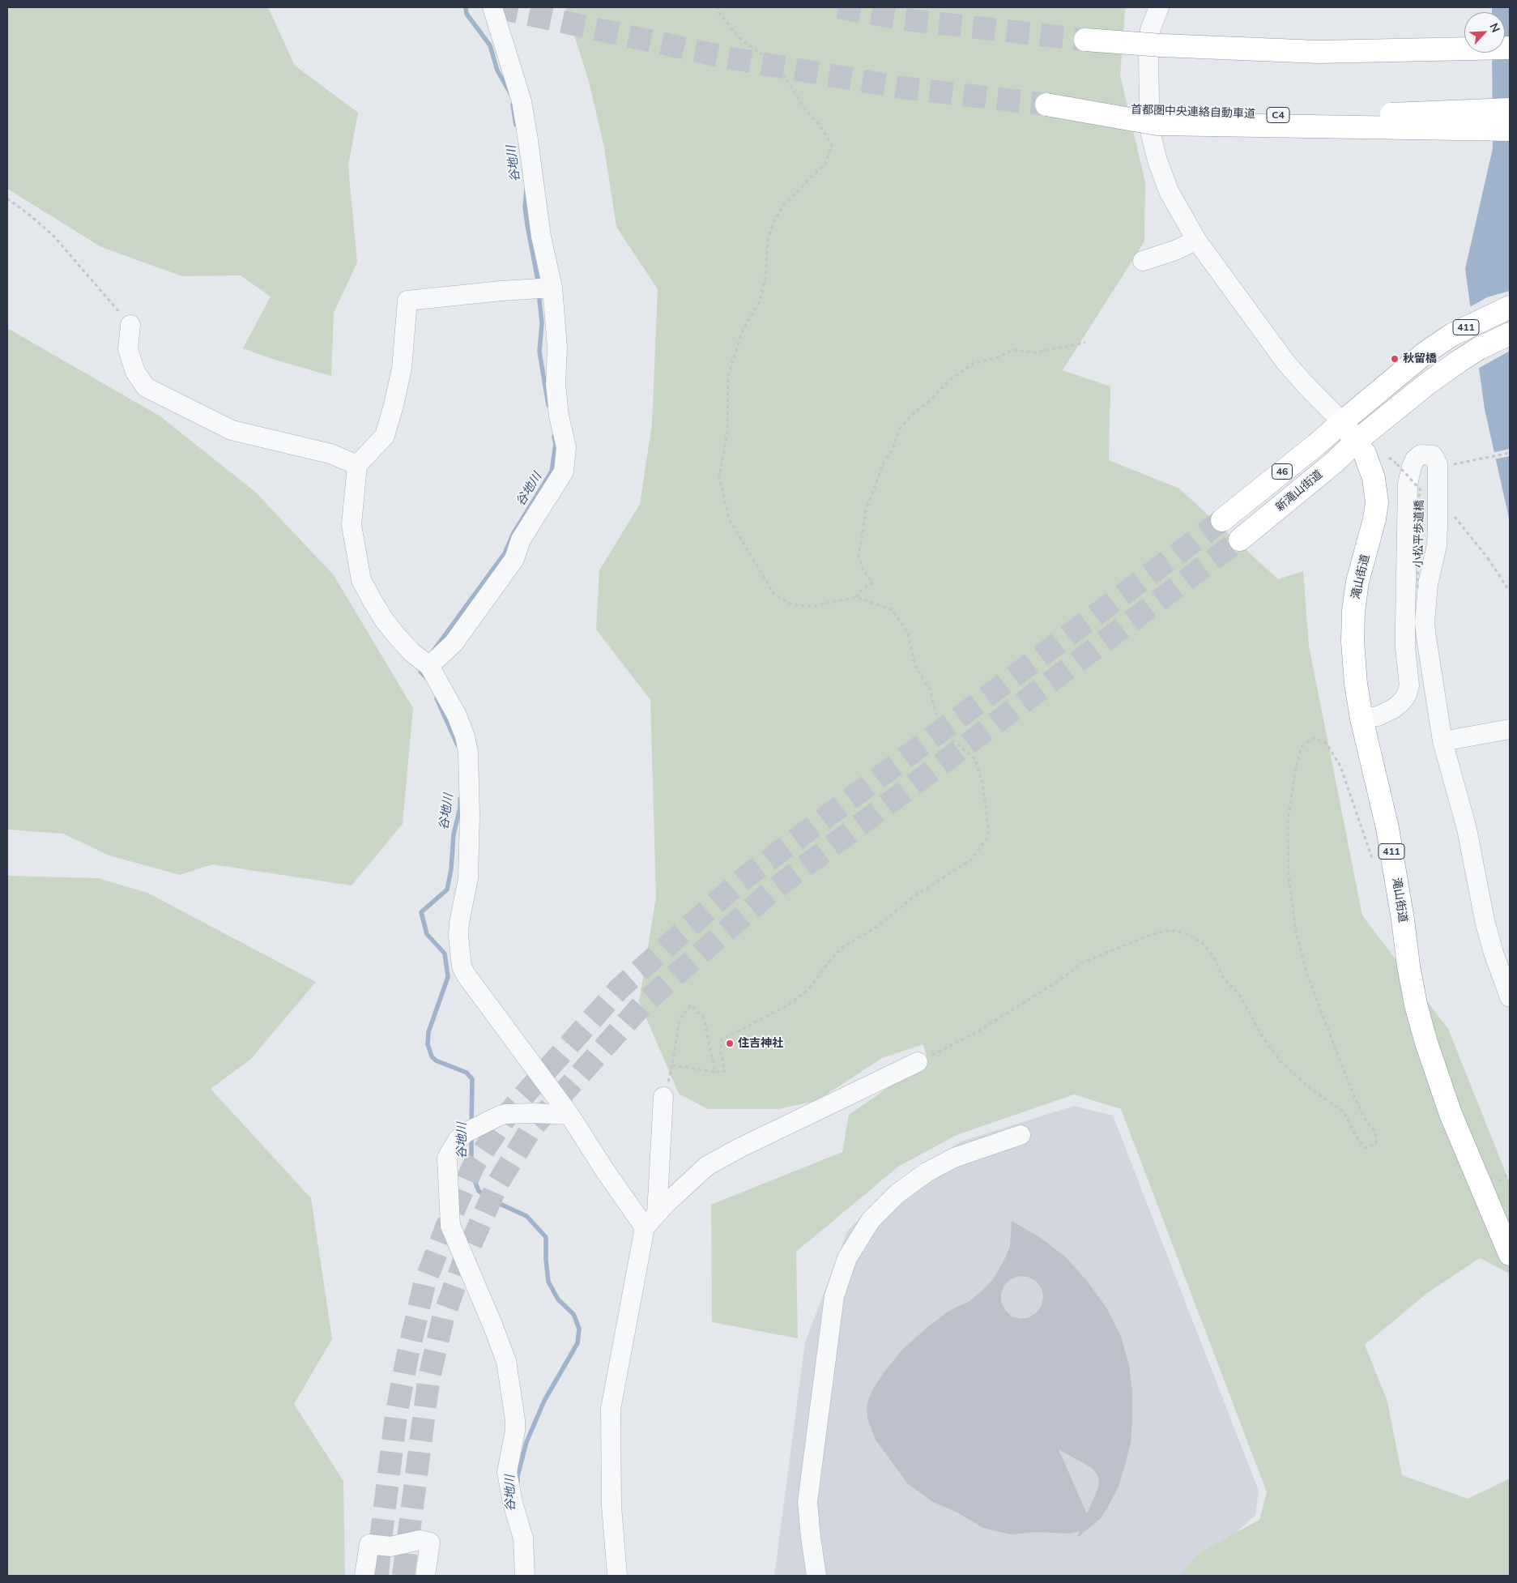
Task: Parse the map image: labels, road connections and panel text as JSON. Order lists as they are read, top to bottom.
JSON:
{
  "streets": {
    "main road": [
      "首都圏中央連絡自動車道",
      "C4",
      "411",
      "46",
      "新滝山街道",
      "滝山街道"
    ],
    "path": ["小松平歩道橋"]
  },
  "crossings": [
    ["411", "46"],
    ["411", "新滝山街道"],
    ["411", "滝山街道"],
    ["46", "滝山街道"],
    ["新滝山街道", "滝山街道"]
  ],
  "water": ["谷地川"],
  "places": ["秋留橋", "住吉神社"],
  "north": "top right"
}
